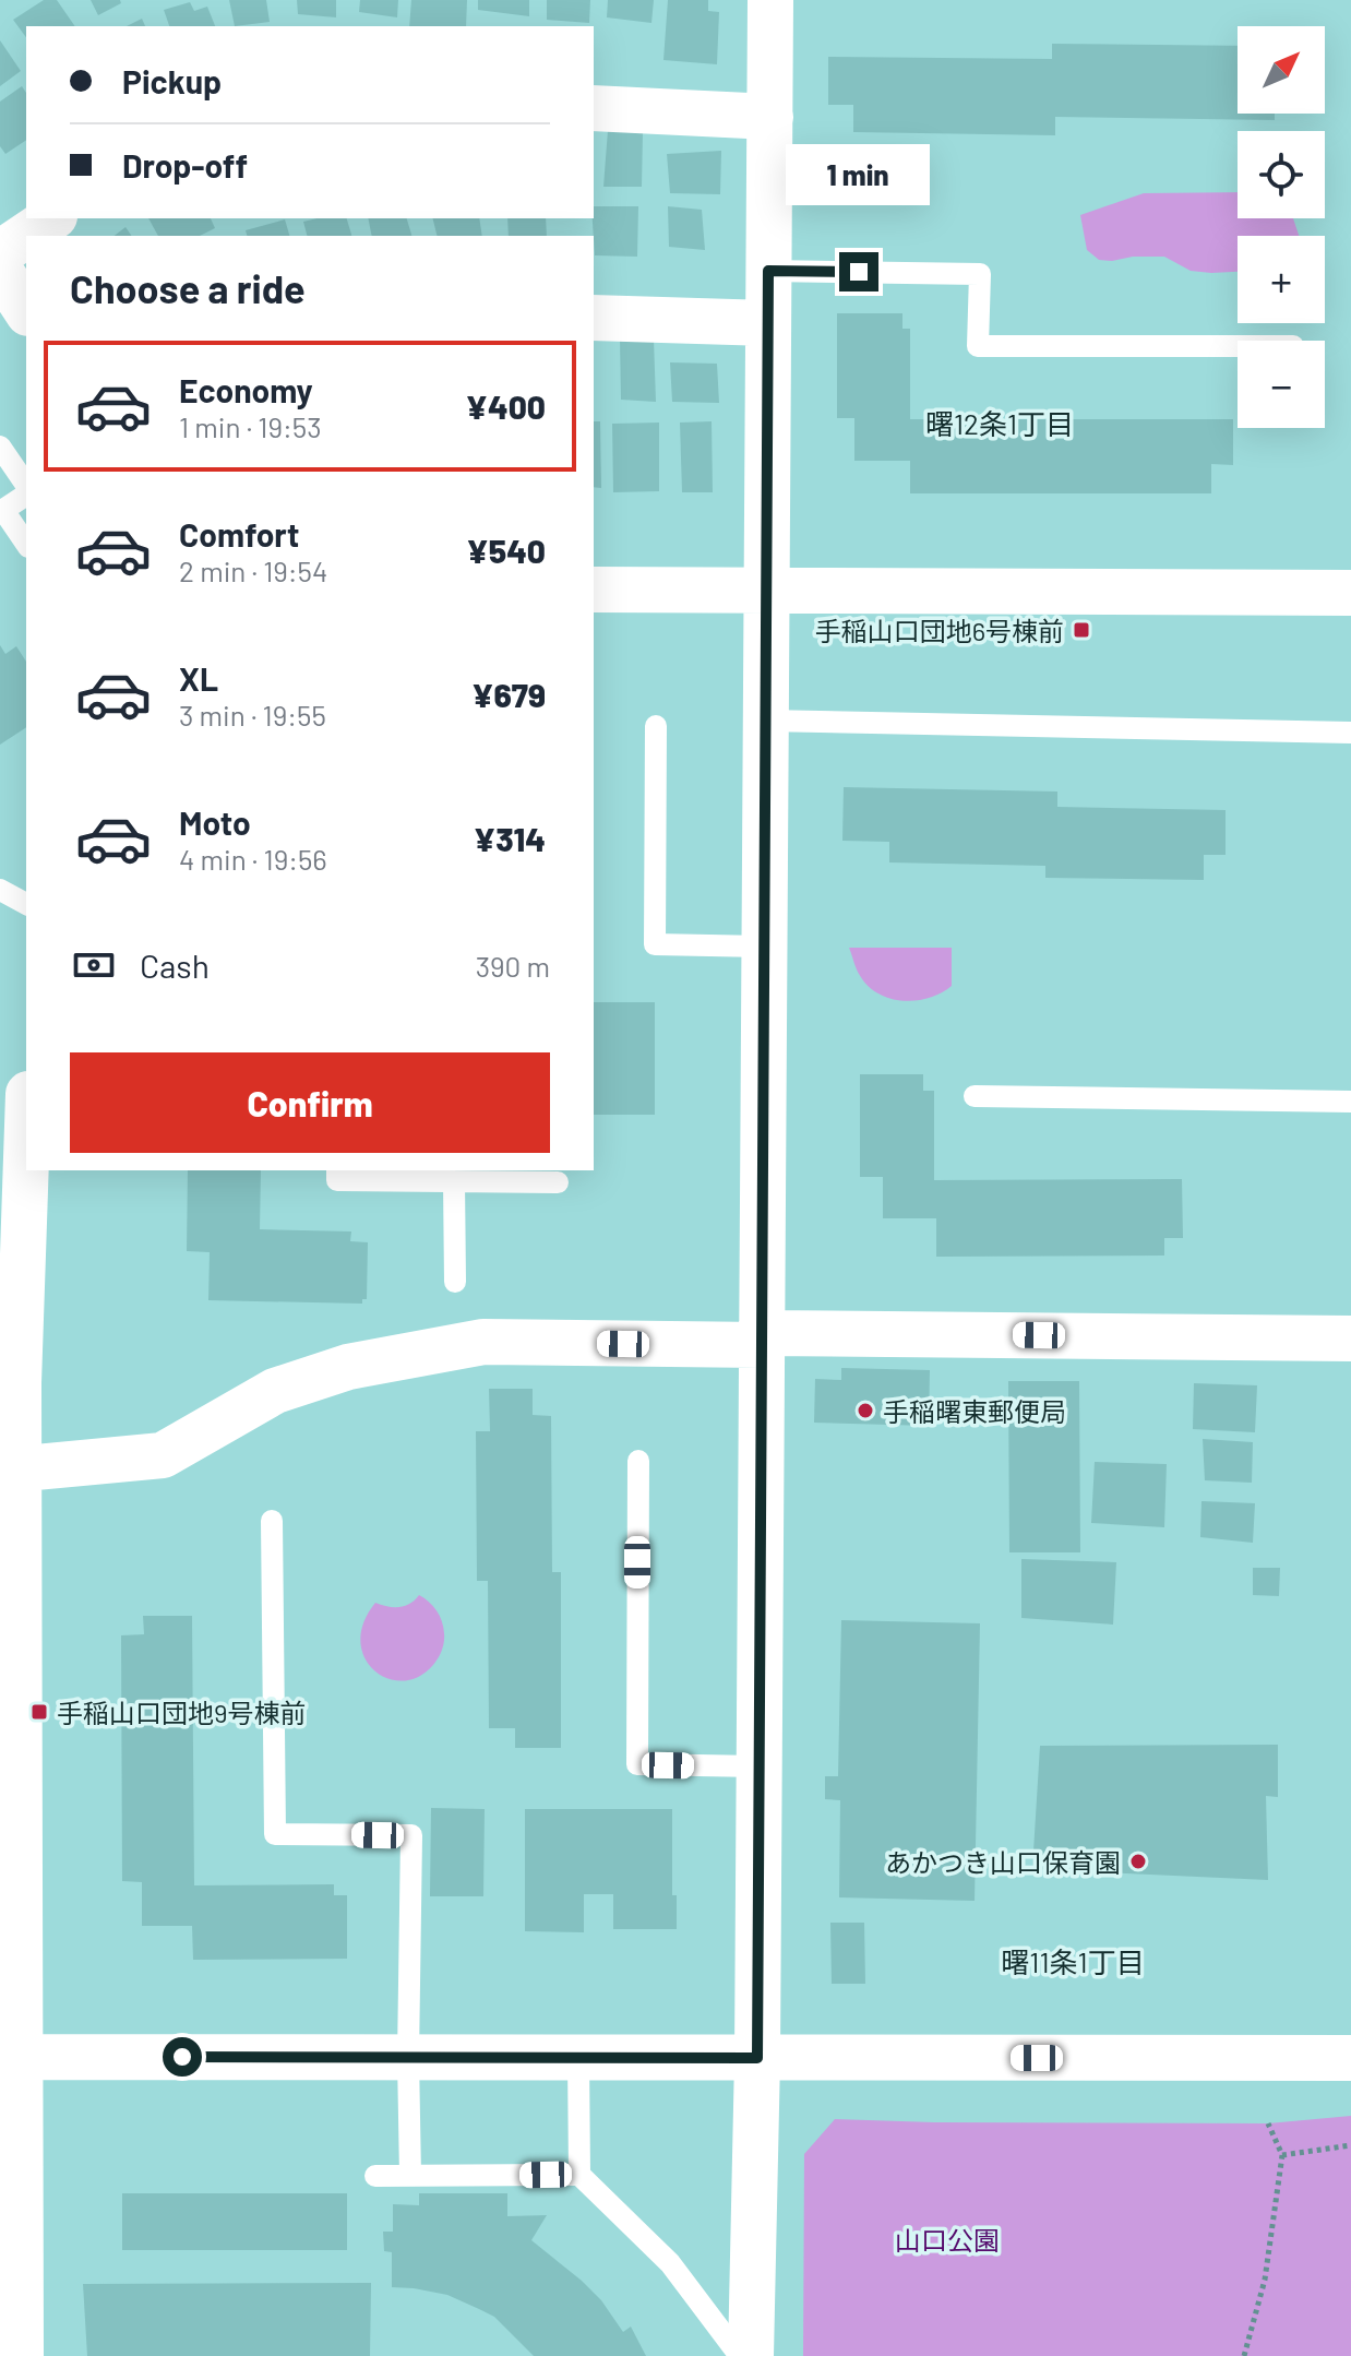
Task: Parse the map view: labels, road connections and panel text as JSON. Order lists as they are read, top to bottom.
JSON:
{
  "districts": ["曙12条1丁目", "曙11条1丁目"],
  "parks": ["山口公園"],
  "places": {
    "transit": ["手稲山口団地6号棟前", "手稲山口団地9号棟前"],
    "other": ["手稲曙東郵便局", "あかつき山口保育園"]
  },
  "north": "top right",
  "page": {
    "map_buttons": ["+", "−"],
    "banner": ["Pickup", "Drop-off"],
    "bubble": "1 min",
    "heading": "Choose a ride",
    "list": [
      {
        "name": "Economy",
        "note": "1 min · 19:53",
        "value": "¥400"
      },
      {
        "name": "Comfort",
        "note": "2 min · 19:54",
        "value": "¥540"
      },
      {
        "name": "XL",
        "note": "3 min · 19:55",
        "value": "¥679"
      },
      {
        "name": "Moto",
        "note": "4 min · 19:56",
        "value": "¥314"
      }
    ],
    "pay": ["Cash", "390 m"],
    "buttons": "Confirm"
  }
}
